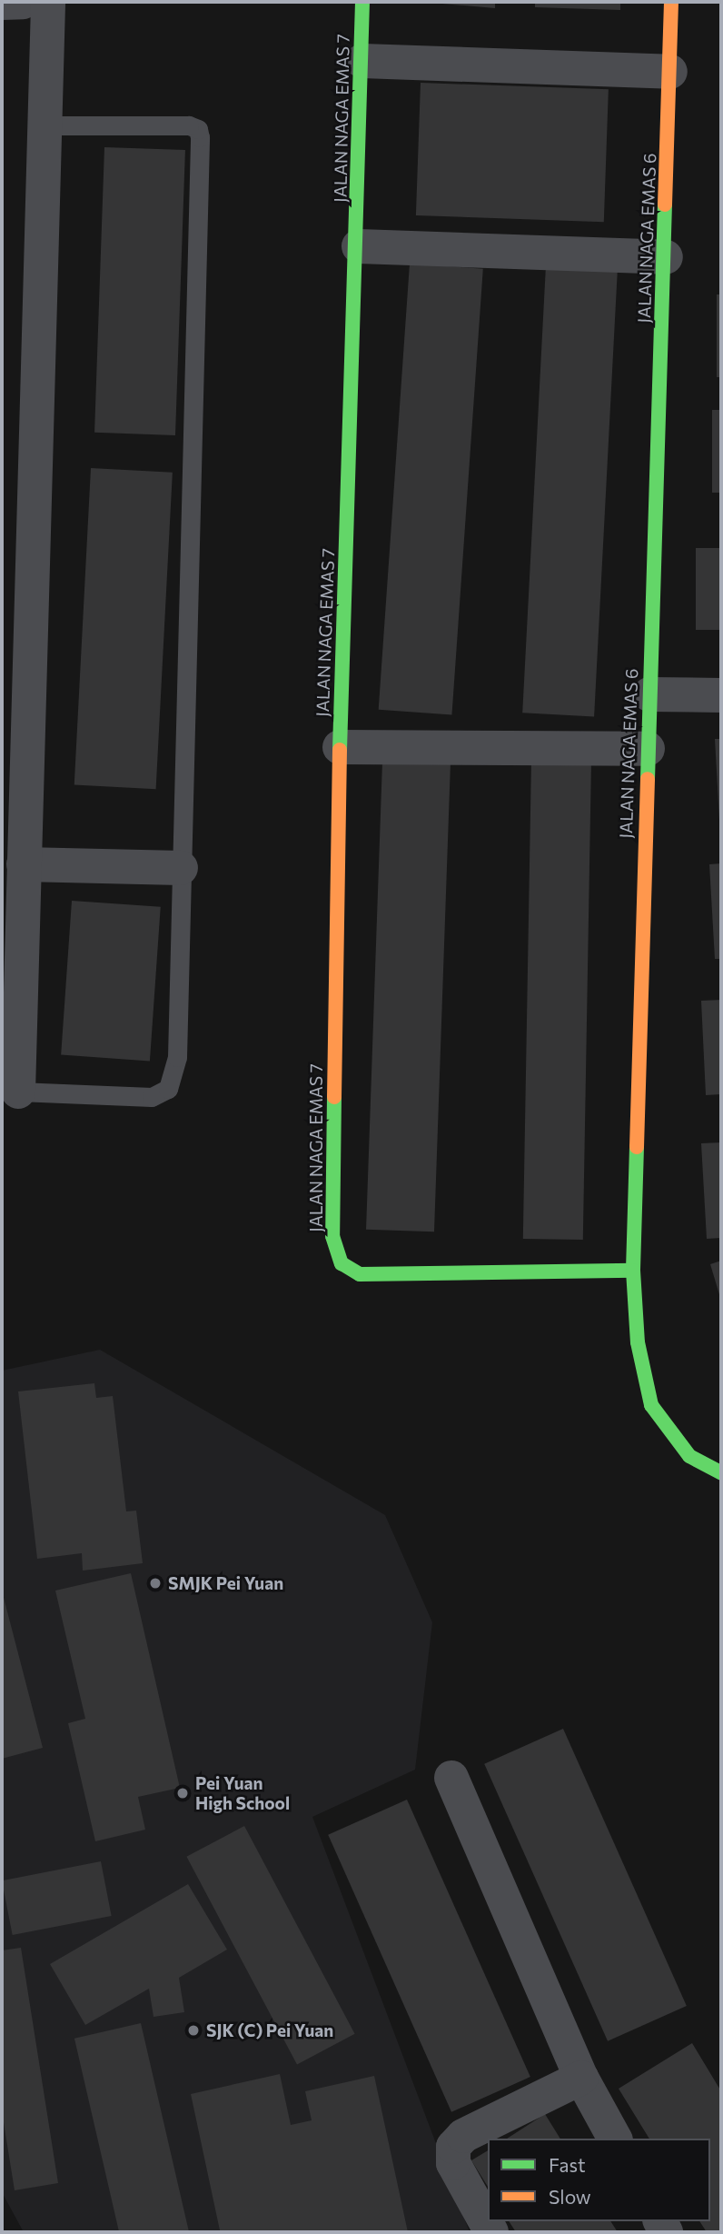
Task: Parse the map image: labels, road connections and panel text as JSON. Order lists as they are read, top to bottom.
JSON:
{
  "streets": {
    "street": ["JALAN NAGA EMAS 7", "JALAN NAGA EMAS 6"]
  },
  "crossings": [
    ["JALAN NAGA EMAS 7", "JALAN NAGA EMAS 6"]
  ],
  "places": ["SMJK Pei Yuan", "Pei Yuan High School", "SJK (C) Pei Yuan"],
  "legend": ["Fast", "Slow"]
}
